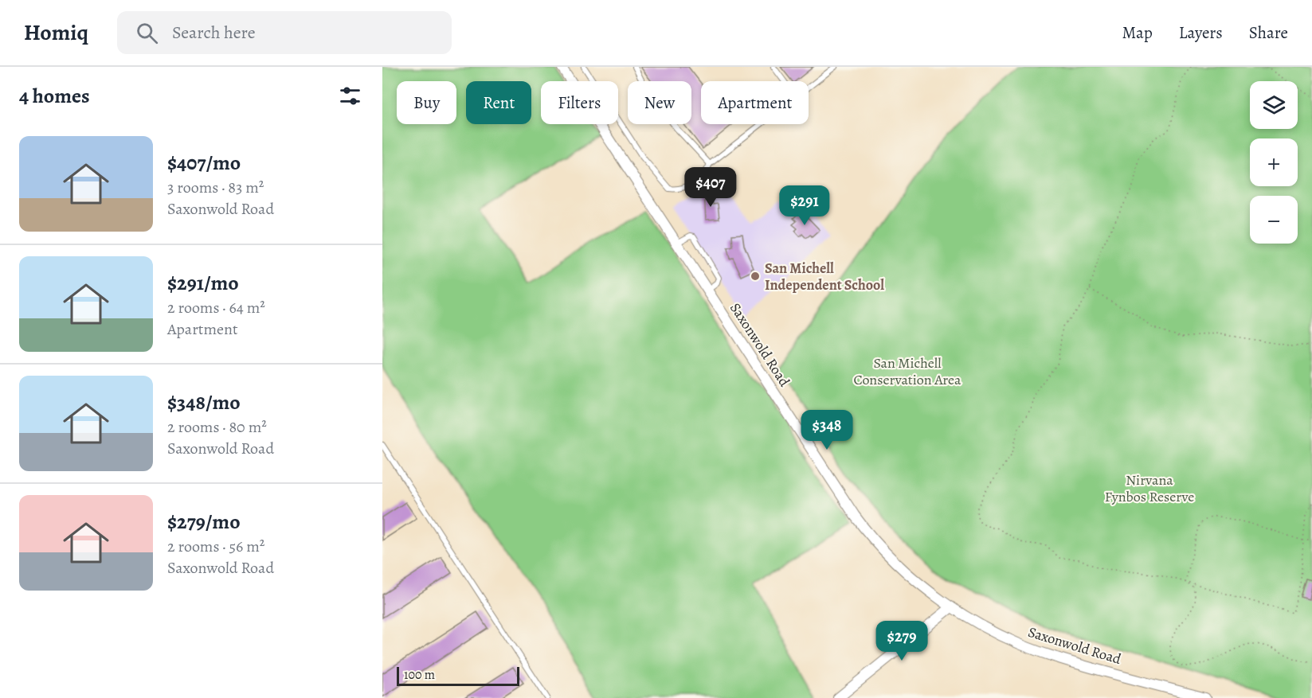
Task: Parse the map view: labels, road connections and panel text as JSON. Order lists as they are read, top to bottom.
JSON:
{
  "streets": {
    "street": ["Saxonwold Road"]
  },
  "parks": ["San Michell Conservation Area", "Nirvana Fynbos Reserve"],
  "places": ["San Michell Independent School"],
  "scale_bar": "100 m",
  "page": {
    "header": "Homiq",
    "search": "Search here",
    "nav": ["Map", "Layers", "Share"],
    "heading": "4 homes",
    "map_buttons": ["+", "−"],
    "chip": [
      "Buy",
      "Rent",
      "Filters",
      "New",
      "Apartment"
    ],
    "list": [
      {
        "name": "$407/mo",
        "note": "3 rooms · 83 m² · Saxonwold Road"
      },
      {
        "name": "$291/mo",
        "note": "2 rooms · 64 m² · Apartment"
      },
      {
        "name": "$348/mo",
        "note": "2 rooms · 80 m² · Saxonwold Road"
      },
      {
        "name": "$279/mo",
        "note": "2 rooms · 56 m² · Saxonwold Road"
      }
    ],
    "price": [
      "$407",
      "$291",
      "$348",
      "$279"
    ],
    "scale": "100 m"
  }
}
